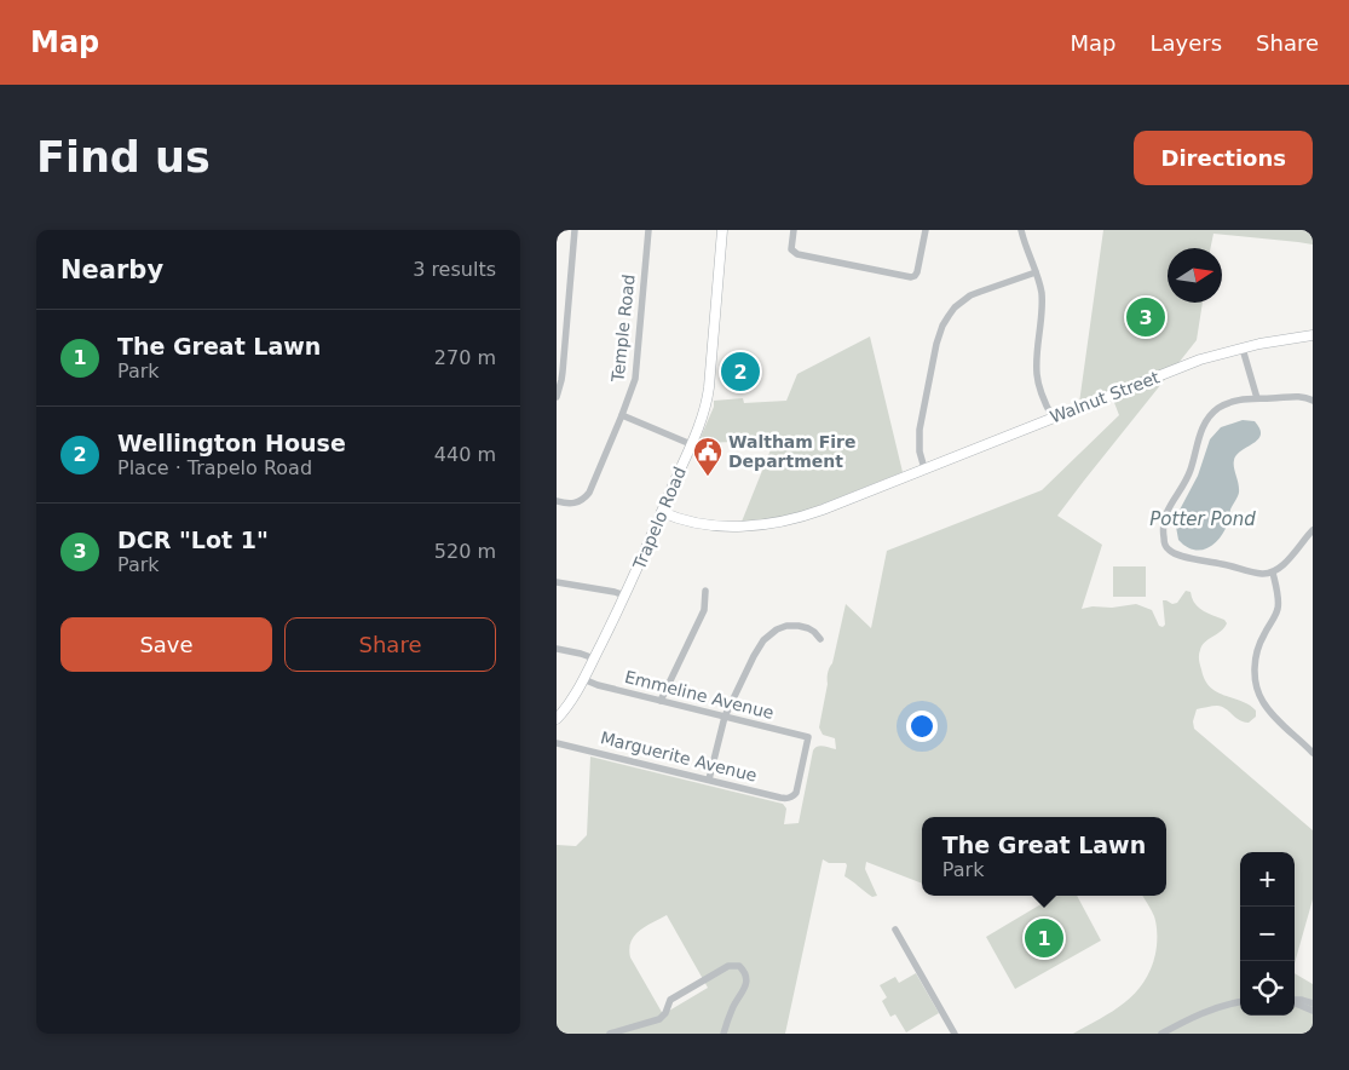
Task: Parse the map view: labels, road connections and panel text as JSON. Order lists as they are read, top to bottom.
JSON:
{
  "streets": {
    "street": [
      "Temple Road",
      "Walnut Street",
      "Trapelo Road",
      "Emmeline Avenue",
      "Marguerite Avenue"
    ]
  },
  "crossings": [
    ["Walnut Street", "Trapelo Road"],
    ["Trapelo Road", "Emmeline Avenue"],
    ["Emmeline Avenue", "Marguerite Avenue"]
  ],
  "water": ["Potter Pond"],
  "places": {
    "public building": ["Waltham Fire Department"]
  },
  "north": "right",
  "page": {
    "header": "Map",
    "nav": ["Map", "Layers", "Share"],
    "buttons": [
      "Directions",
      ["Save", "Share"]
    ],
    "title": "Find us",
    "heading": ["Nearby", "3 results"],
    "pins": ["3", "2", "1"],
    "list": [
      {
        "mark": "1",
        "name": "The Great Lawn",
        "note": "Park",
        "value": "270 m"
      },
      {
        "mark": "2",
        "name": "Wellington House",
        "note": "Place · Trapelo Road",
        "value": "440 m"
      },
      {
        "mark": "3",
        "name": "DCR \"Lot 1\"",
        "note": "Park",
        "value": "520 m"
      }
    ],
    "popup": ["The Great Lawn", "Park"],
    "map_buttons": ["+", "−"]
  }
}
